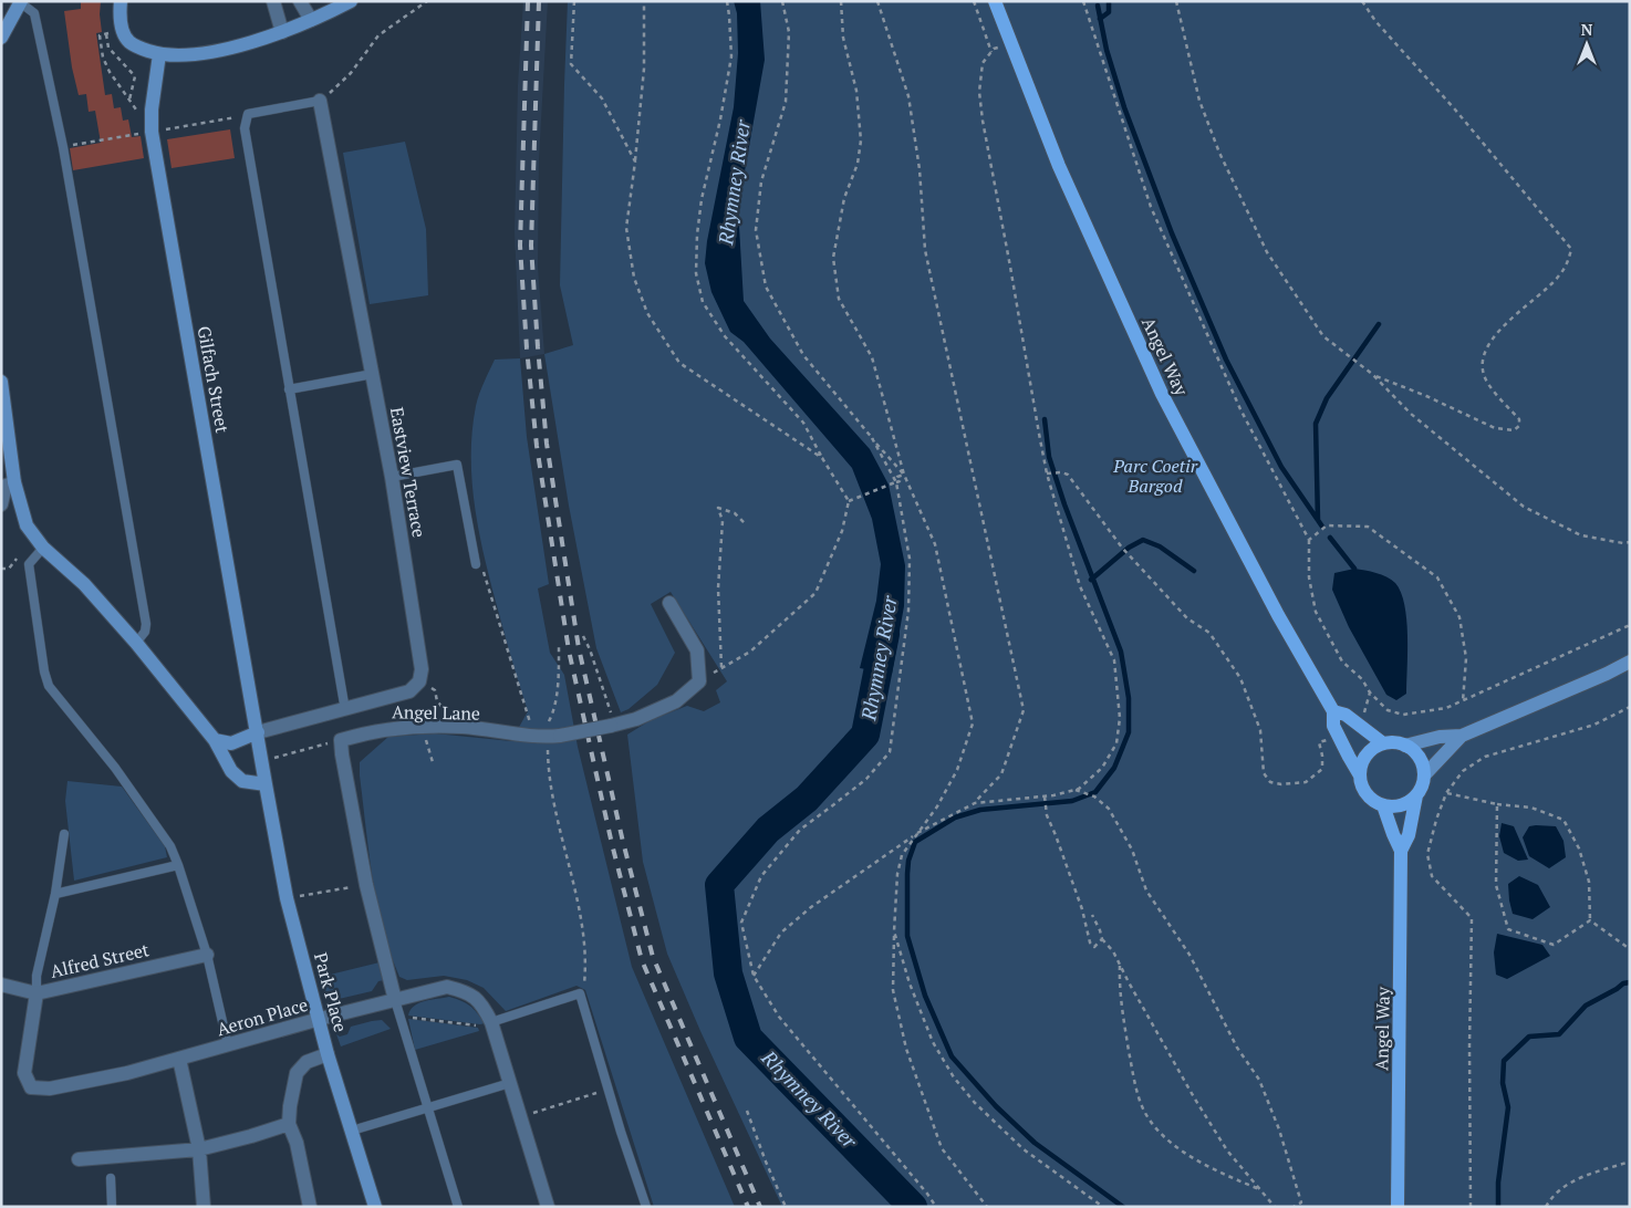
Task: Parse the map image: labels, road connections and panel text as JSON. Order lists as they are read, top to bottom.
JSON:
{
  "streets": {
    "main road": ["Angel Way"],
    "street": [
      "Gilfach Street",
      "Eastview Terrace",
      "Angel Lane",
      "Alfred Street",
      "Park Place",
      "Aeron Place"
    ]
  },
  "crossings": [
    ["Gilfach Street", "Eastview Terrace"],
    ["Gilfach Street", "Park Place"],
    ["Alfred Street", "Aeron Place"],
    ["Park Place", "Aeron Place"]
  ],
  "water": ["Rhymney River"],
  "parks": ["Parc Coetir Bargod"],
  "north": "top"
}
